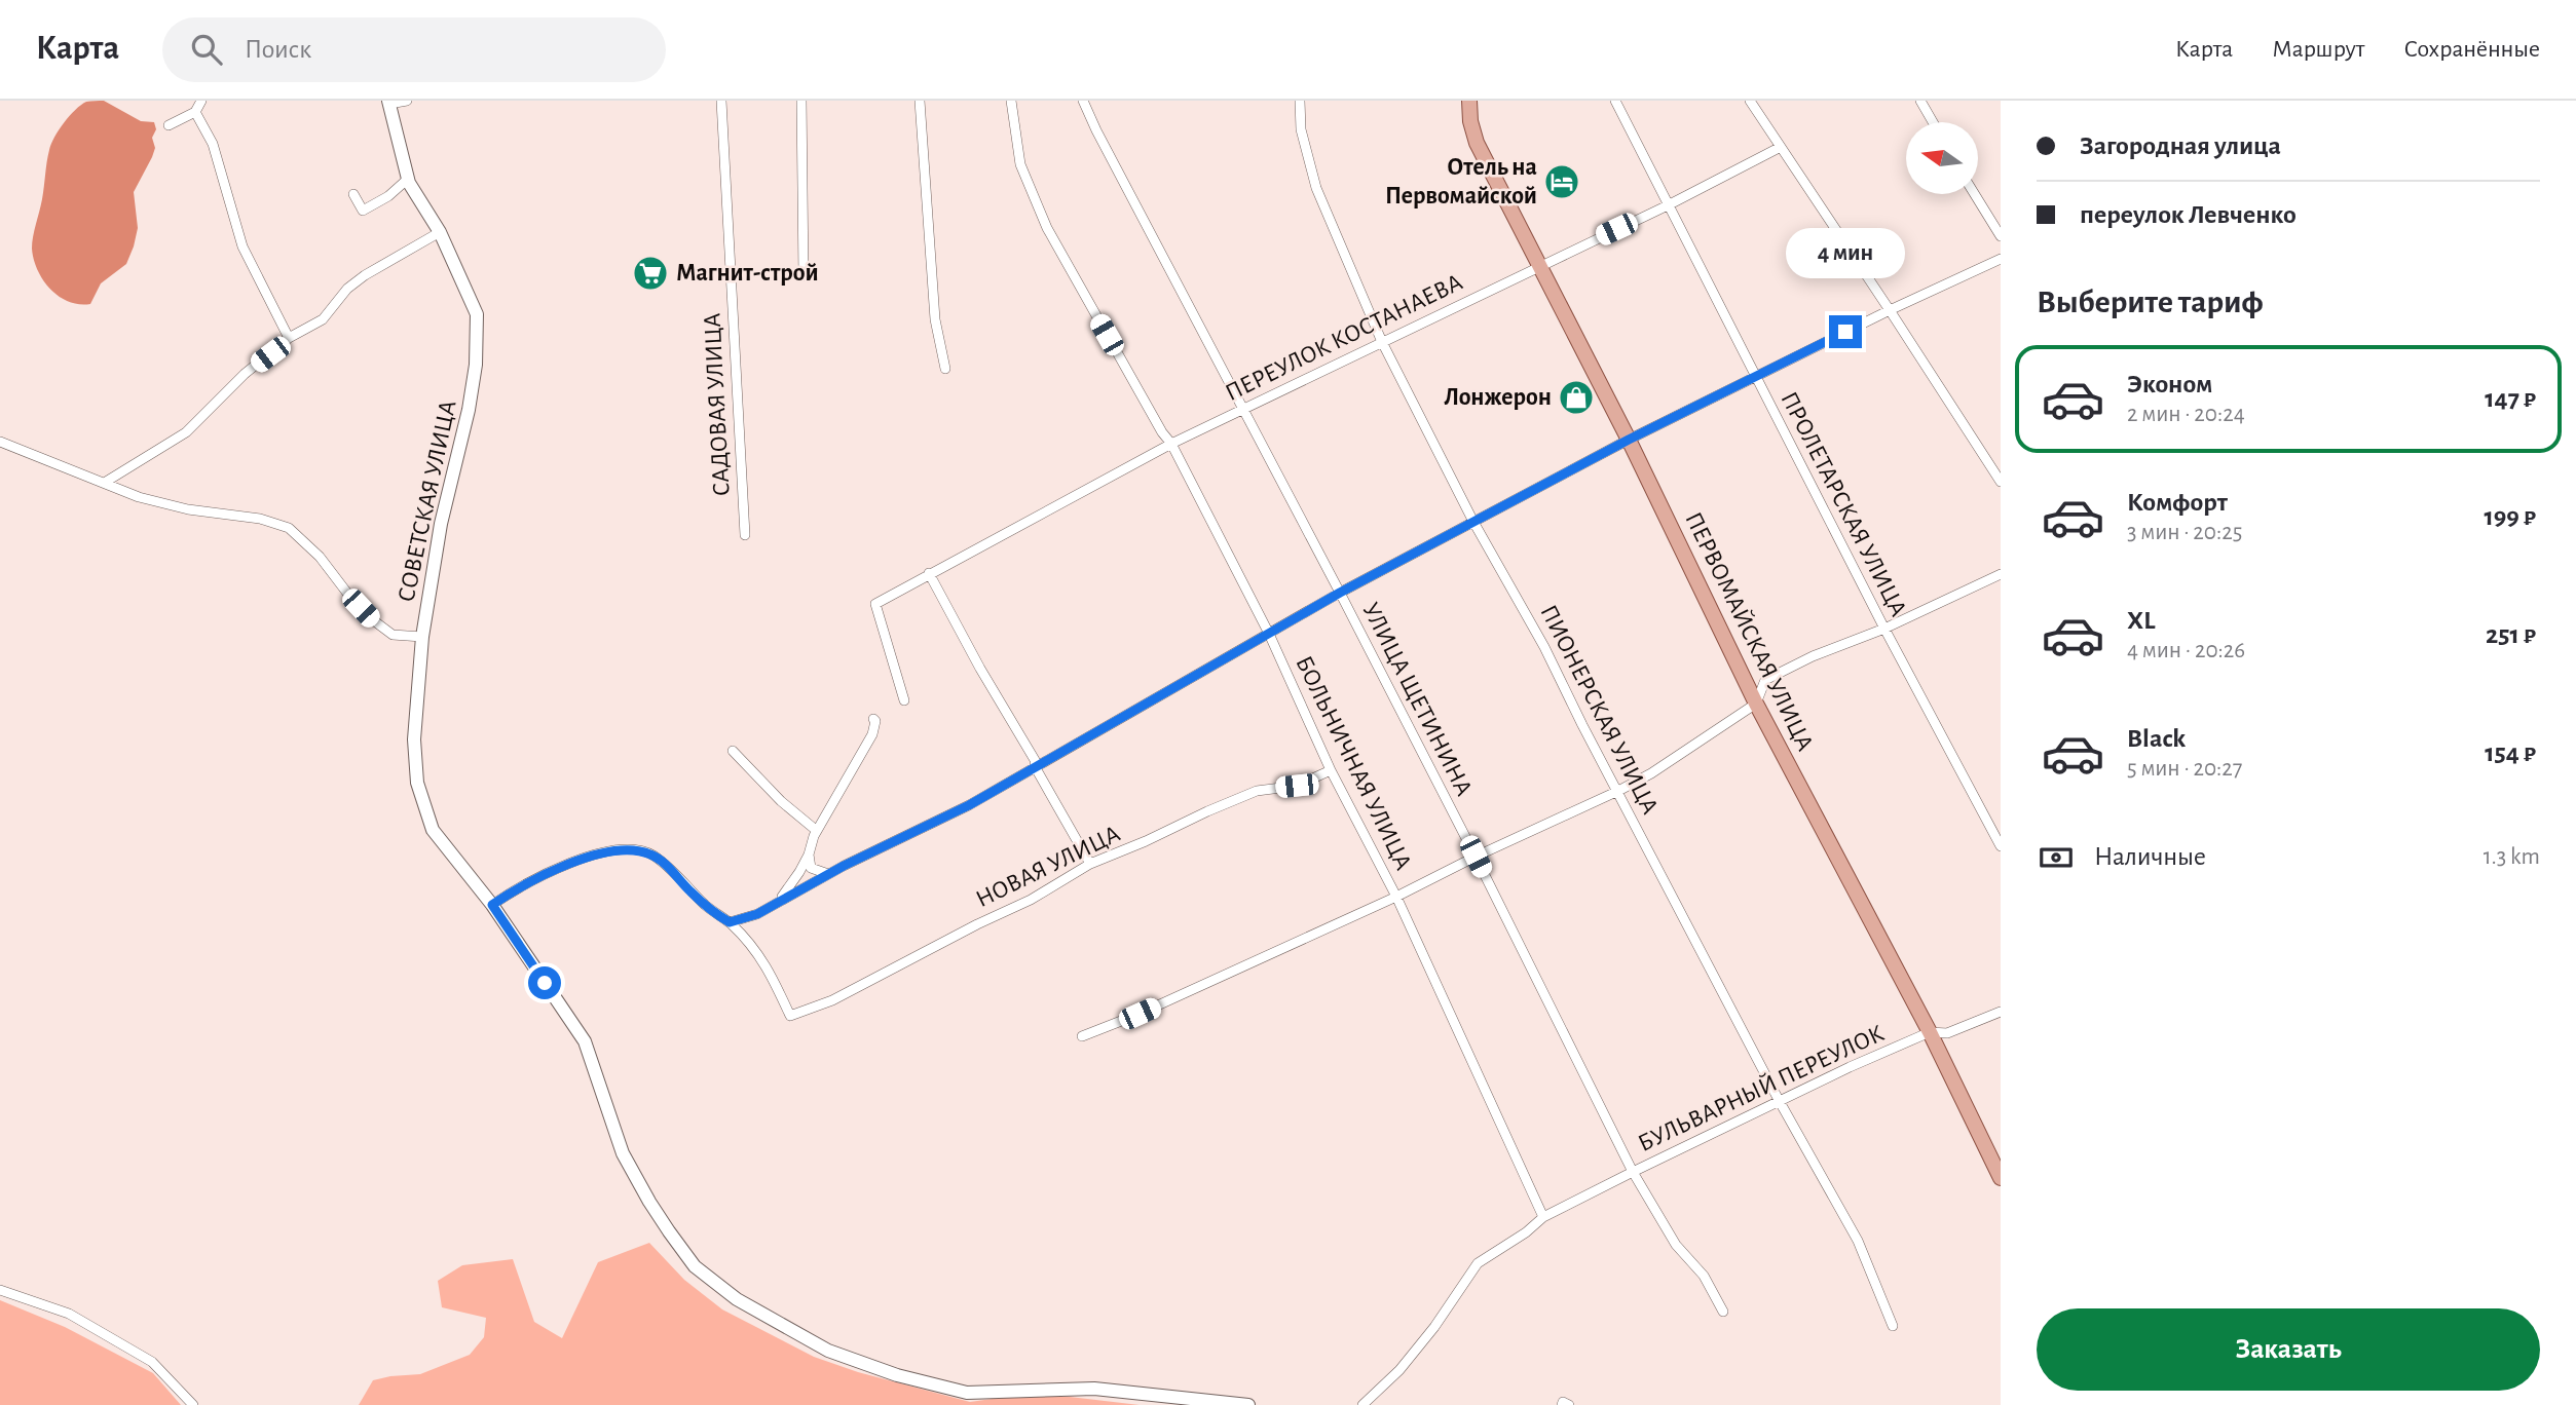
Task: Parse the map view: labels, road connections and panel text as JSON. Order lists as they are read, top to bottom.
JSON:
{
  "streets": {
    "main road": ["ПЕРВОМАЙСКАЯ УЛИЦА"],
    "street": [
      "ПЕРЕУЛОК КОСТАНАЕВА",
      "САДОВАЯ УЛИЦА",
      "СОВЕТСКАЯ УЛИЦА",
      "ПРОЛЕТАРСКАЯ УЛИЦА",
      "УЛИЦА ЩЕТИНИНА",
      "ПИОНЕРСКАЯ УЛИЦА",
      "БОЛЬНИЧНАЯ УЛИЦА",
      "НОВАЯ УЛИЦА",
      "БУЛЬВАРНЫЙ ПЕРЕУЛОК"
    ]
  },
  "crossings": [
    ["ПЕРЕУЛОК КОСТАНАЕВА", "ПРОЛЕТАРСКАЯ УЛИЦА"],
    ["ПЕРЕУЛОК КОСТАНАЕВА", "ПЕРВОМАЙСКАЯ УЛИЦА"],
    ["ПЕРЕУЛОК КОСТАНАЕВА", "УЛИЦА ЩЕТИНИНА"],
    ["ПЕРЕУЛОК КОСТАНАЕВА", "ПИОНЕРСКАЯ УЛИЦА"],
    ["ПЕРЕУЛОК КОСТАНАЕВА", "БОЛЬНИЧНАЯ УЛИЦА"],
    ["ПЕРВОМАЙСКАЯ УЛИЦА", "БУЛЬВАРНЫЙ ПЕРЕУЛОК"],
    ["УЛИЦА ЩЕТИНИНА", "БУЛЬВАРНЫЙ ПЕРЕУЛОК"],
    ["ПИОНЕРСКАЯ УЛИЦА", "БУЛЬВАРНЫЙ ПЕРЕУЛОК"],
    ["БОЛЬНИЧНАЯ УЛИЦА", "НОВАЯ УЛИЦА"],
    ["БОЛЬНИЧНАЯ УЛИЦА", "БУЛЬВАРНЫЙ ПЕРЕУЛОК"]
  ],
  "places": {
    "hotel": ["Отель на Первомайской"],
    "supermarket": ["Магнит-строй"],
    "shop": ["Лонжерон"]
  },
  "north": "left",
  "page": {
    "header": "Карта",
    "search": "Поиск",
    "nav": ["Карта", "Маршрут", "Сохранённые"],
    "banner": ["Загородная улица", "переулок Левченко"],
    "bubble": "4 мин",
    "heading": "Выберите тариф",
    "list": [
      {
        "name": "Эконом",
        "note": "2 мин · 20:24",
        "value": "147 ₽"
      },
      {
        "name": "Комфорт",
        "note": "3 мин · 20:25",
        "value": "199 ₽"
      },
      {
        "name": "XL",
        "note": "4 мин · 20:26",
        "value": "251 ₽"
      },
      {
        "name": "Black",
        "note": "5 мин · 20:27",
        "value": "154 ₽"
      }
    ],
    "pay": ["Наличные", "1.3 km"],
    "buttons": "Заказать"
  }
}
